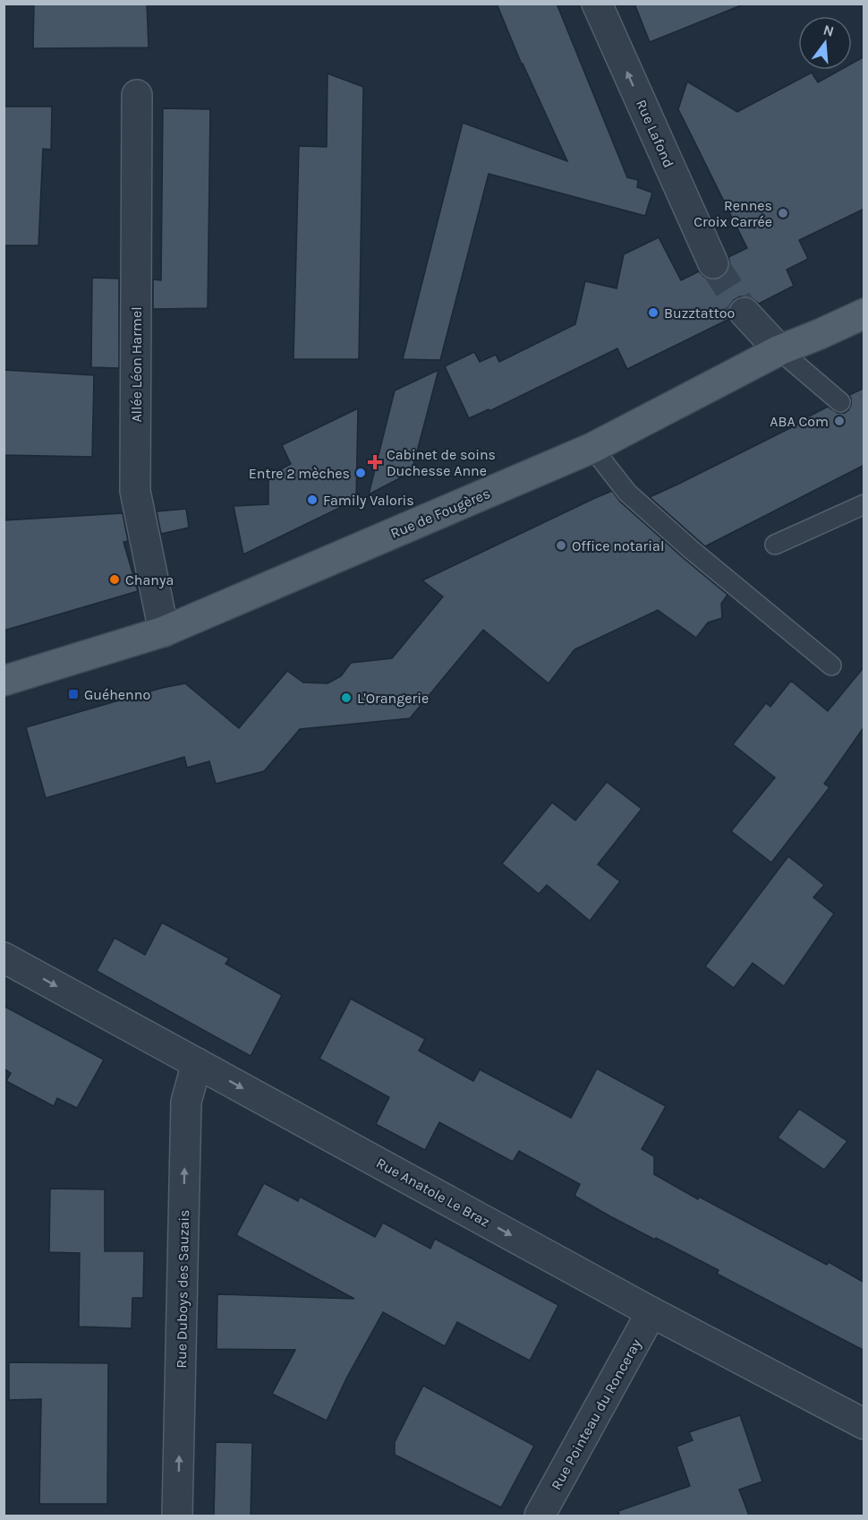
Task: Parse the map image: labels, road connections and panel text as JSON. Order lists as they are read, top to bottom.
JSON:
{
  "streets": {
    "main road": ["Rue de Fougères"],
    "street": [
      "Rue Lafond",
      "Allée Léon Harmel",
      "Rue Anatole Le Braz",
      "Rue Duboys des Sauzais",
      "Rue Pointeau du Ronceray"
    ]
  },
  "crossings": [
    ["Allée Léon Harmel", "Rue de Fougères"],
    ["Rue Anatole Le Braz", "Rue Duboys des Sauzais"],
    ["Rue Anatole Le Braz", "Rue Pointeau du Ronceray"]
  ],
  "one_way": ["Rue Lafond", "Rue Anatole Le Braz", "Rue Duboys des Sauzais"],
  "places": {
    "other": [
      "Rennes Croix Carrée",
      "Buzztattoo",
      "ABA Com",
      "Entre 2 mèches",
      "Family Valoris",
      "Office notarial",
      "Chanya",
      "L'Orangerie"
    ],
    "health": ["Cabinet de soins Duchesse Anne"],
    "transit": ["Guéhenno"]
  },
  "north": "top"
}
